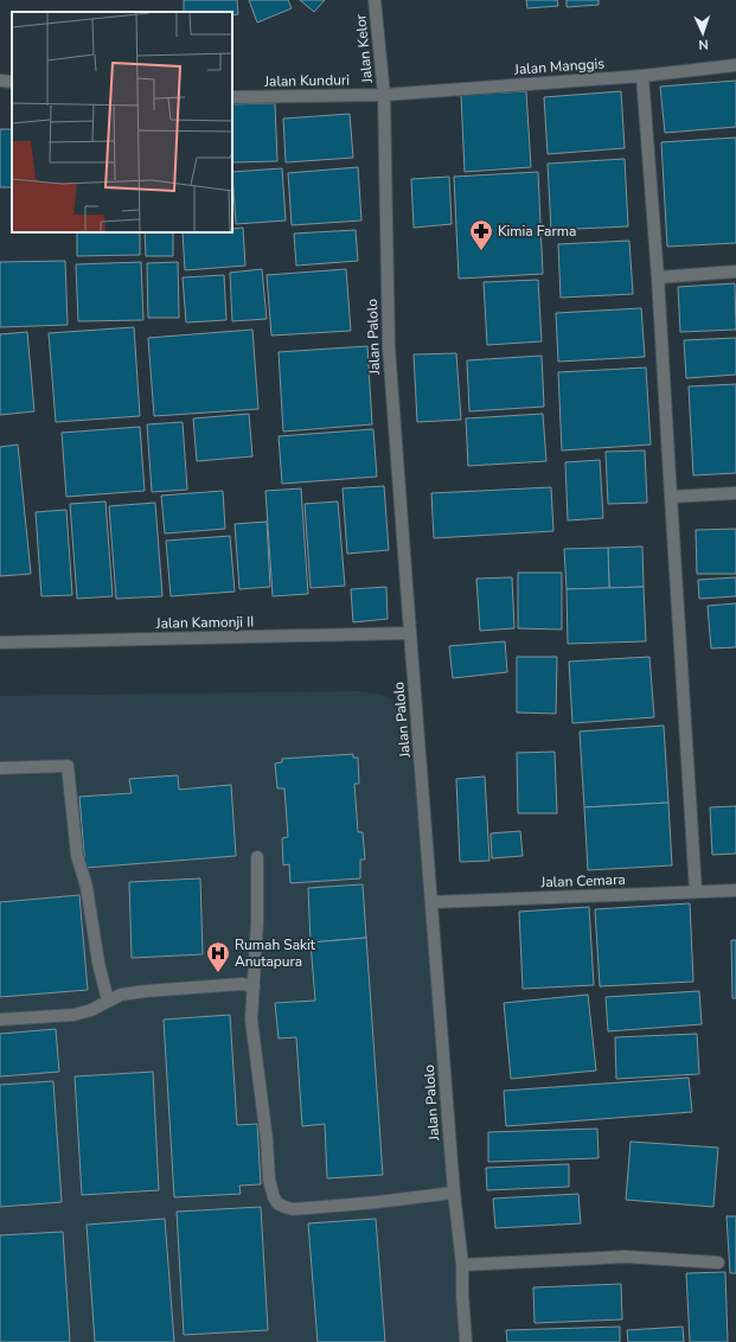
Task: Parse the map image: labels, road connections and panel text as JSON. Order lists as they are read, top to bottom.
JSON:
{
  "streets": {
    "street": [
      "Jalan Kelor",
      "Jalan Manggis",
      "Jalan Kunduri",
      "Jalan Palolo",
      "Jalan Kamonji II",
      "Jalan Cemara"
    ]
  },
  "crossings": [
    ["Jalan Kelor", "Jalan Manggis"],
    ["Jalan Kelor", "Jalan Kunduri"],
    ["Jalan Kelor", "Jalan Palolo"],
    ["Jalan Manggis", "Jalan Kunduri"],
    ["Jalan Manggis", "Jalan Palolo"],
    ["Jalan Kunduri", "Jalan Palolo"],
    ["Jalan Palolo", "Jalan Kamonji II"],
    ["Jalan Palolo", "Jalan Cemara"]
  ],
  "places": {
    "pharmacy": ["Kimia Farma"],
    "hospital": ["Rumah Sakit Anutapura"]
  },
  "north": "bottom"
}
